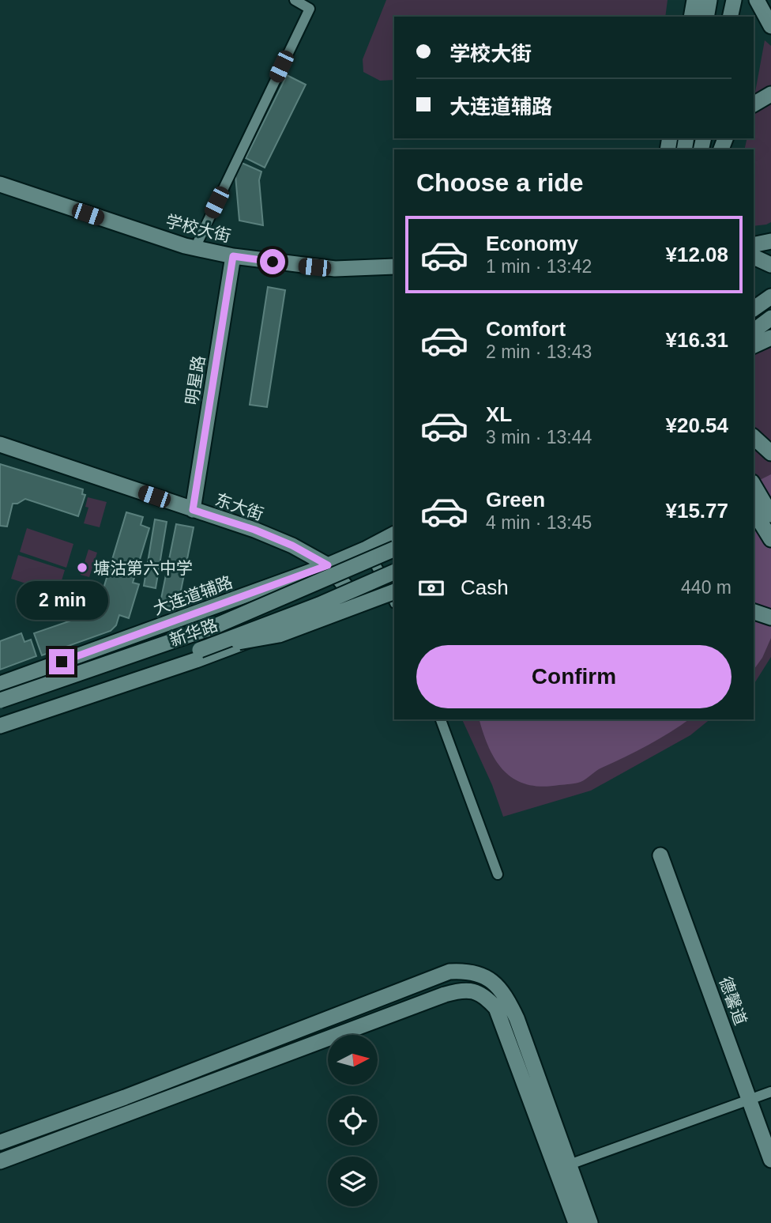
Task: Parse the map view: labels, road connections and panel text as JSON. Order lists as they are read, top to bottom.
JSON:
{
  "streets": {
    "street": [
      "学校大街",
      "明星路",
      "东大街",
      "大连道辅路",
      "新华路",
      "德馨道"
    ]
  },
  "crossings": [
    ["学校大街", "明星路"],
    ["明星路", "东大街"],
    ["东大街", "大连道辅路"]
  ],
  "places": ["塘沽第六中学"],
  "north": "right",
  "page": {
    "banner": ["学校大街", "大连道辅路"],
    "heading": "Choose a ride",
    "list": [
      {
        "name": "Economy",
        "note": "1 min · 13:42",
        "value": "¥12.08"
      },
      {
        "name": "Comfort",
        "note": "2 min · 13:43",
        "value": "¥16.31"
      },
      {
        "name": "XL",
        "note": "3 min · 13:44",
        "value": "¥20.54"
      },
      {
        "name": "Green",
        "note": "4 min · 13:45",
        "value": "¥15.77"
      }
    ],
    "pay": ["Cash", "440 m"],
    "bubble": "2 min",
    "buttons": "Confirm"
  }
}
